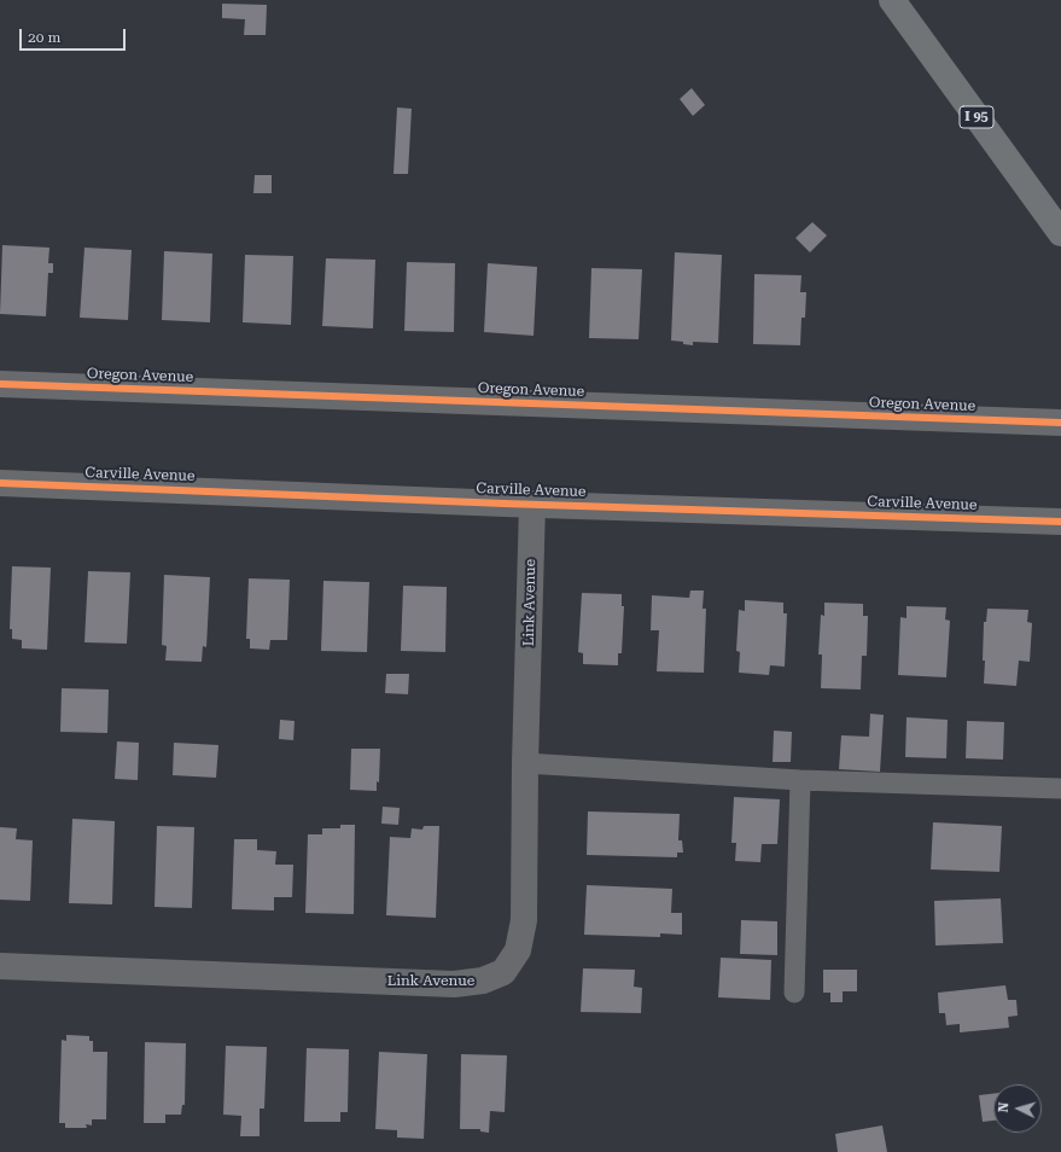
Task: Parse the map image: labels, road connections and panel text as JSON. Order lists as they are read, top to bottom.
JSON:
{
  "streets": {
    "highway": ["I 95"],
    "street": ["Oregon Avenue", "Carville Avenue", "Link Avenue"]
  },
  "crossings": [
    ["Carville Avenue", "Link Avenue"]
  ],
  "scale_bar": "20 m",
  "north": "left"
}
